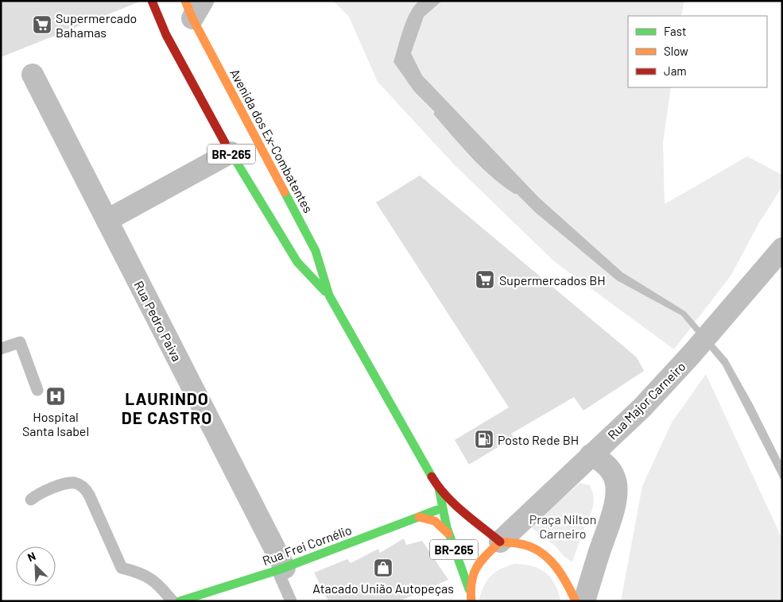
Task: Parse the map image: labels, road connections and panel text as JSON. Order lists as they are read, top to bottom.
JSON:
{
  "streets": {
    "main road": ["Avenida dos Ex-Combatentes", "BR-265", "Rua Frei Cornélio"],
    "street": ["Rua Pedro Paiva", "Rua Major Carneiro"]
  },
  "crossings": [
    ["Avenida dos Ex-Combatentes", "BR-265"],
    ["Avenida dos Ex-Combatentes", "Rua Major Carneiro"],
    ["Avenida dos Ex-Combatentes", "Rua Frei Cornélio"],
    ["BR-265", "Rua Major Carneiro"],
    ["Rua Pedro Paiva", "Rua Frei Cornélio"]
  ],
  "districts": ["LAURINDO DE CASTRO"],
  "parks": ["Praça Nilton Carneiro"],
  "places": {
    "supermarket": ["Supermercado Bahamas", "Supermercados BH"],
    "hospital": ["Hospital Santa Isabel"],
    "fuel station": ["Posto Rede BH"],
    "shop": ["Atacado União Autopeças"]
  },
  "legend": ["Fast", "Slow", "Jam"],
  "north": "top left"
}
